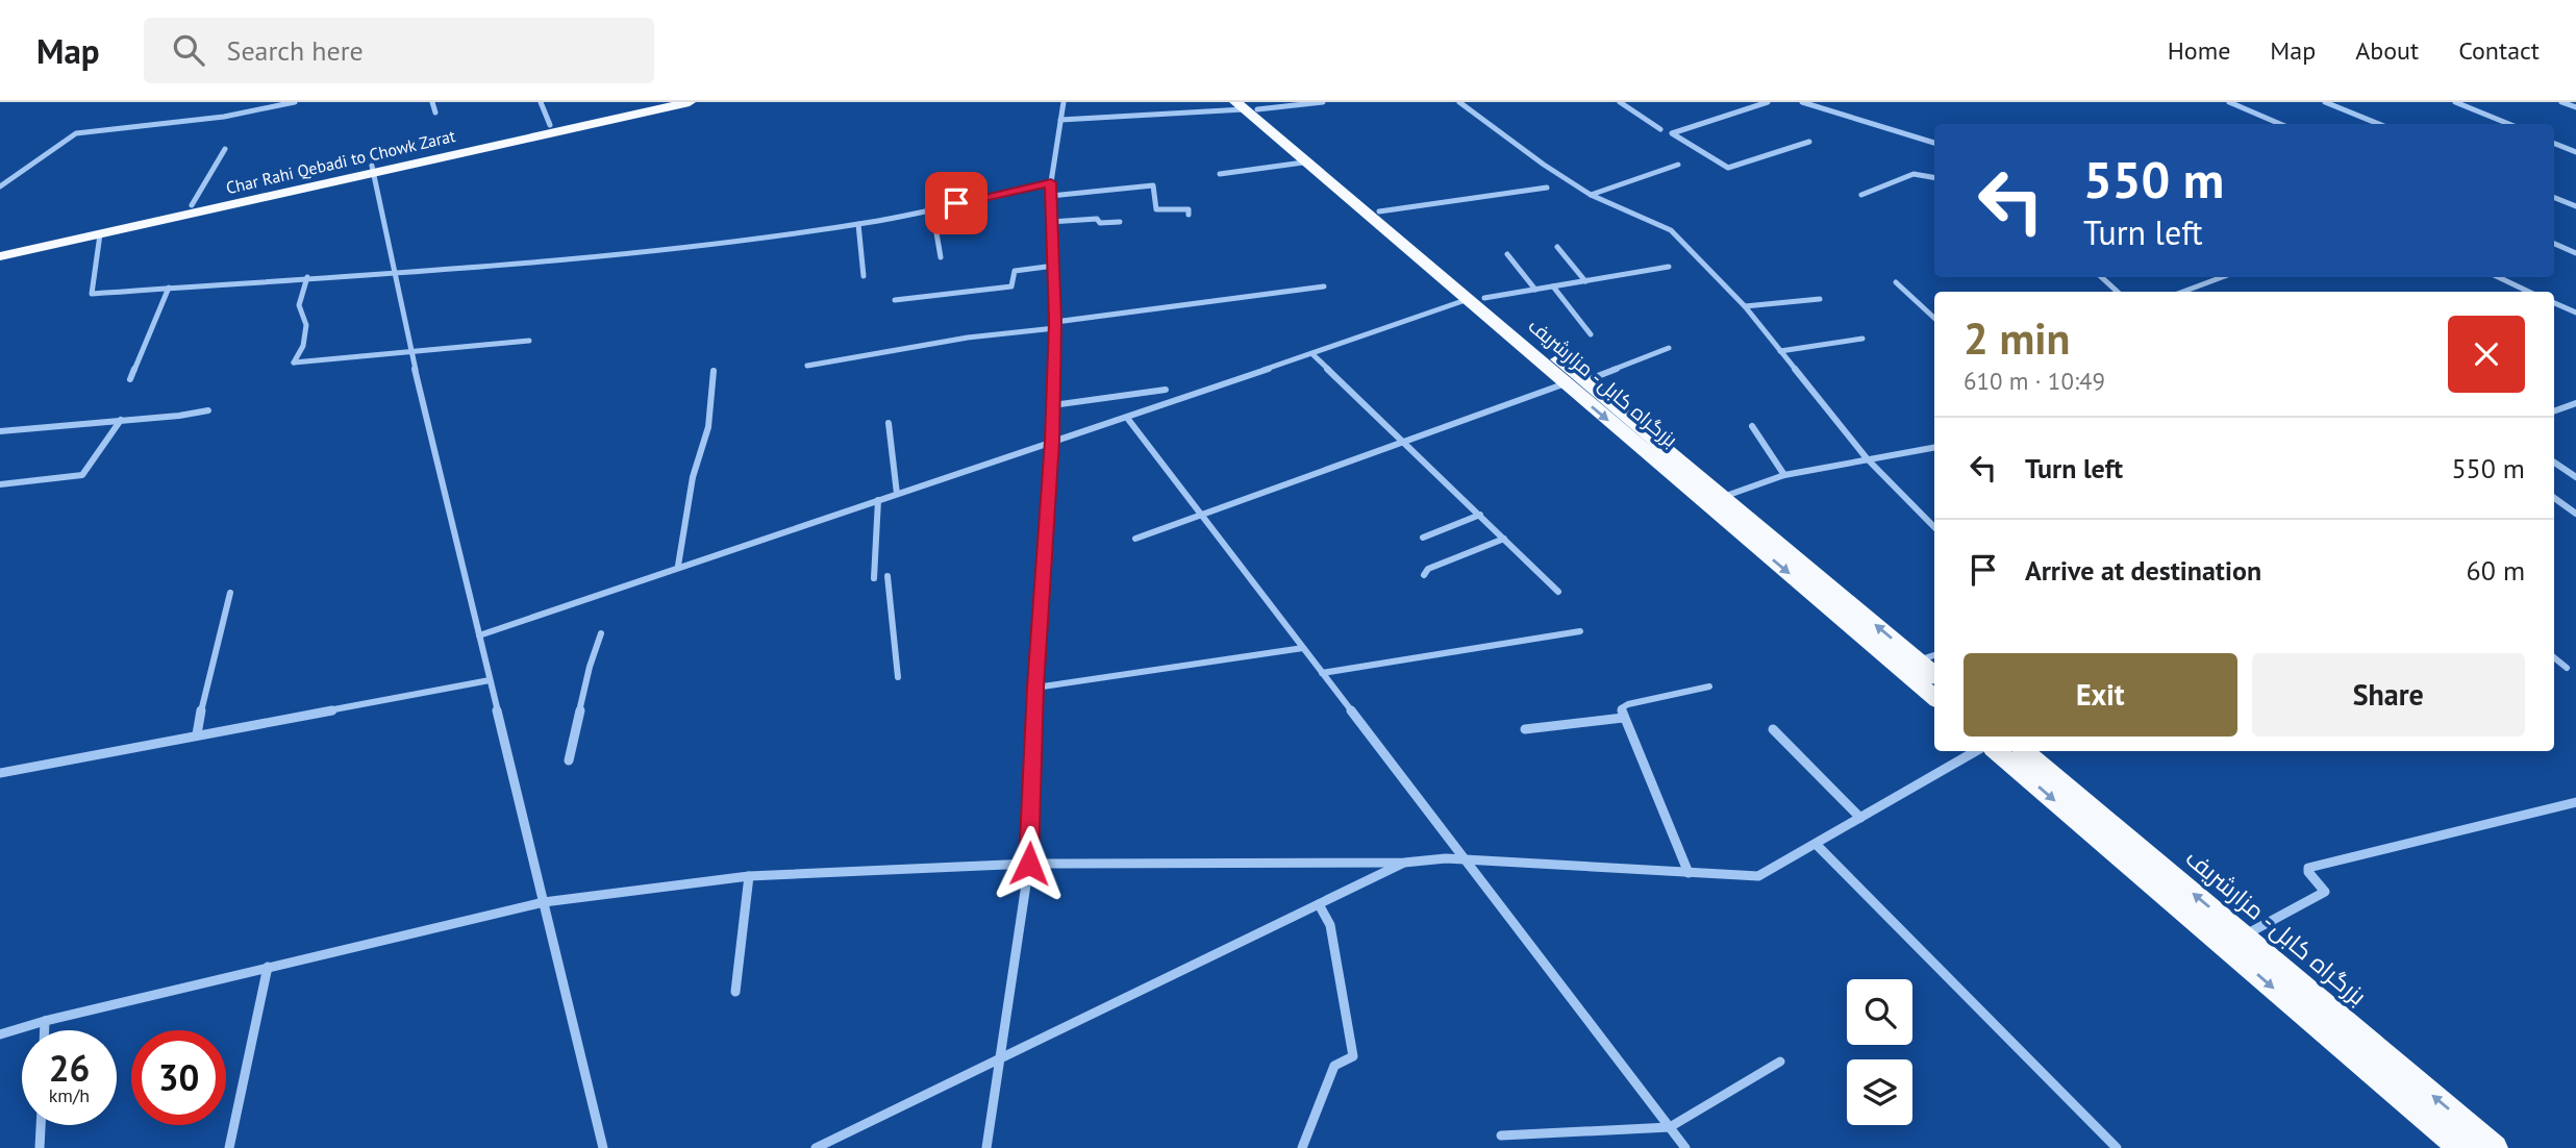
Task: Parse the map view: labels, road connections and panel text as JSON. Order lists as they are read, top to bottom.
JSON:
{
  "streets": {
    "highway": ["Char Rahi Qebadi to Chowk Zarat", "بزرگراه کابل - مزارشریف"]
  },
  "page": {
    "header": "Map",
    "search": "Search here",
    "nav": [
      "Home",
      "Map",
      "About",
      "Contact"
    ],
    "turn": ["550 m", "Turn left"],
    "heading": ["2 min", "610 m · 10:49"],
    "list": [
      {
        "name": "Turn left",
        "value": "550 m"
      },
      {
        "name": "Arrive at destination",
        "value": "60 m"
      }
    ],
    "buttons": ["Exit", "Share"],
    "speed": "26 km/h",
    "limit": "30"
  }
}
